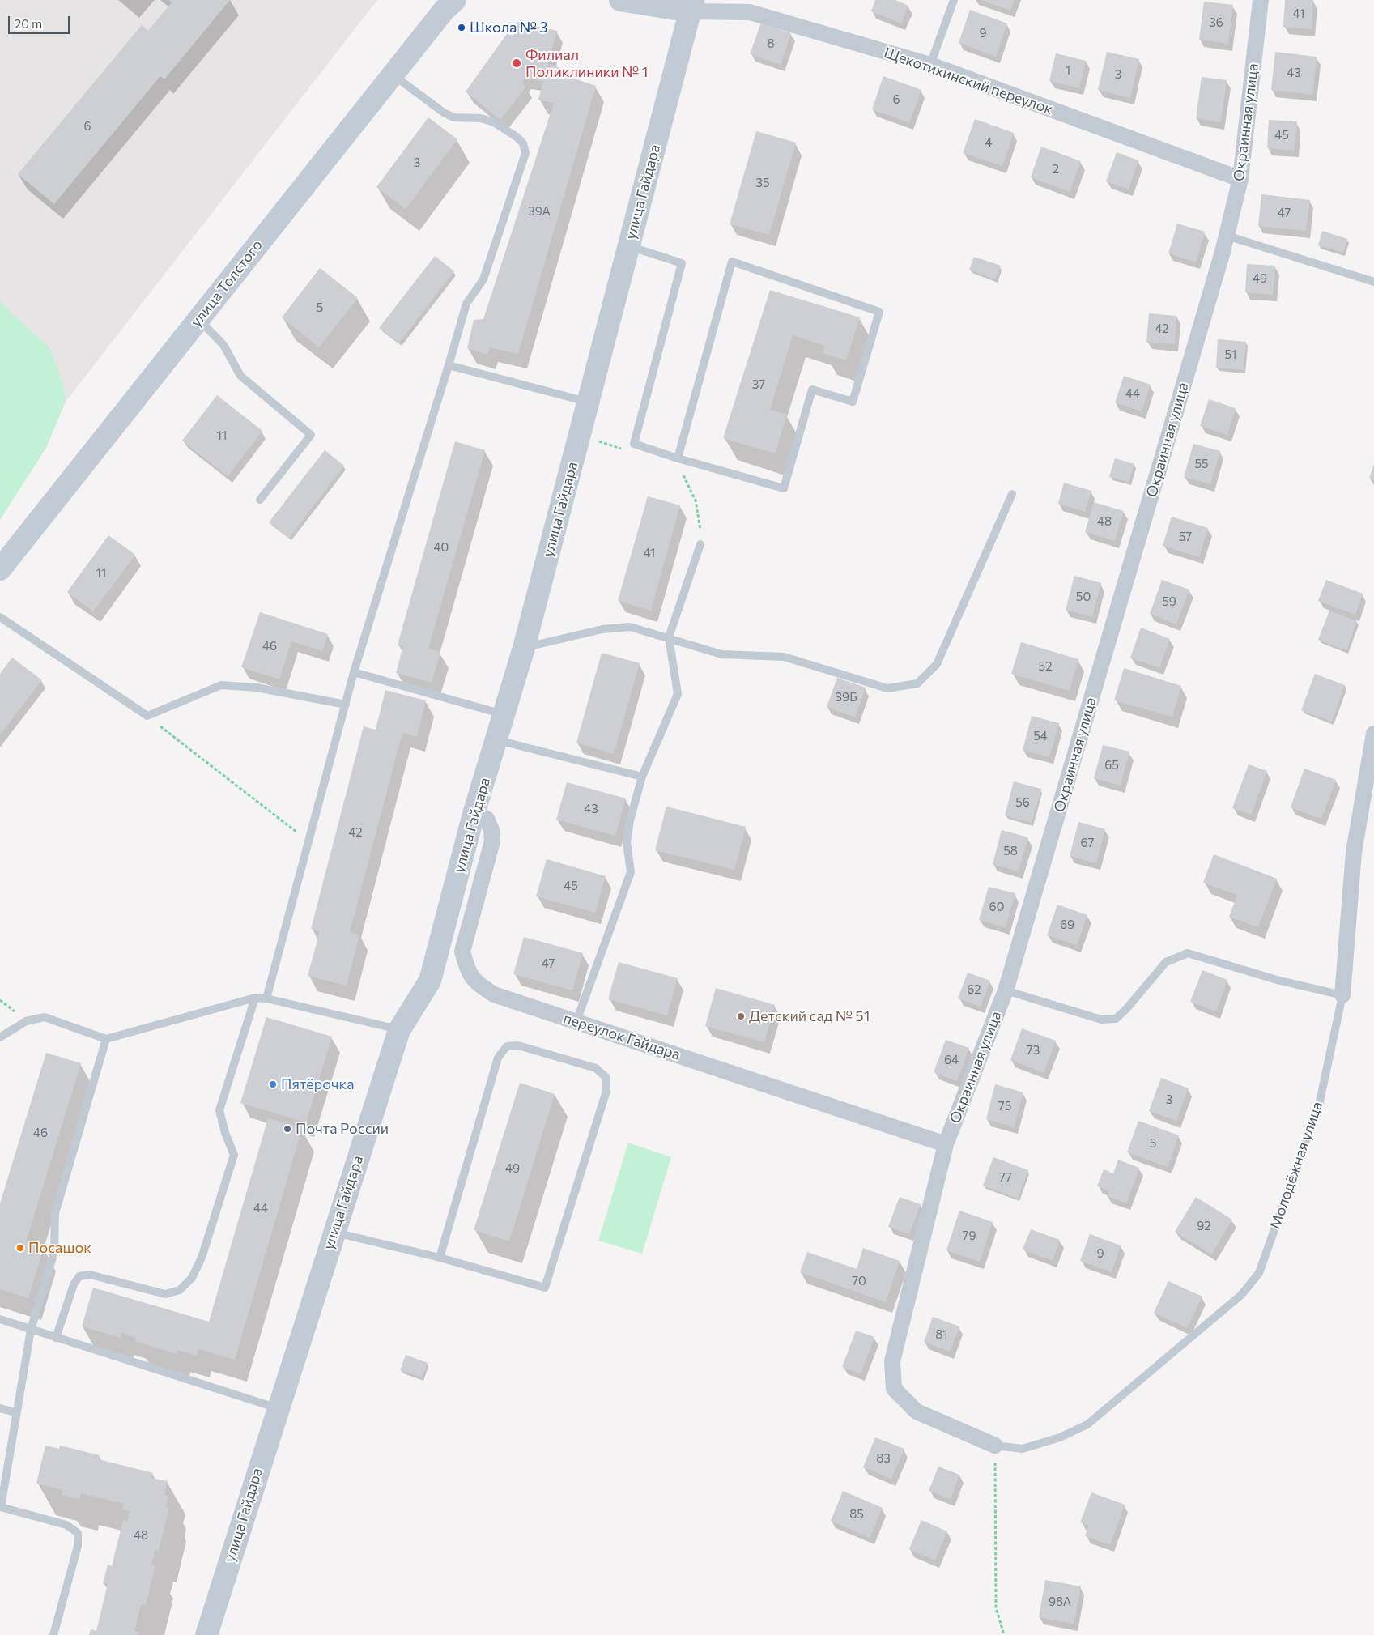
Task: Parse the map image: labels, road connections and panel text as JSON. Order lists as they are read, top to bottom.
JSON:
{
  "streets": {
    "street": [
      "Щекотихинский переулок",
      "Окраинная улица",
      "улица Гайдара",
      "улица Толстого",
      "переулок Гайдара",
      "Молодёжная улица"
    ]
  },
  "crossings": [
    ["Щекотихинский переулок", "Окраинная улица"],
    ["Щекотихинский переулок", "улица Гайдара"],
    ["Окраинная улица", "переулок Гайдара"],
    ["Окраинная улица", "Молодёжная улица"],
    ["улица Гайдара", "переулок Гайдара"]
  ],
  "places": [
    "Школа № 3",
    "Филиал Поликлиники № 1",
    "Детский сад № 51",
    "Пятёрочка",
    "Почта России",
    "Посашок"
  ],
  "house_numbers": [
    "41",
    "36",
    "9",
    "8",
    "1",
    "43",
    "3",
    "6",
    "6",
    "45",
    "4",
    "3",
    "2",
    "35",
    "39А",
    "47",
    "49",
    "5",
    "42",
    "51",
    "37",
    "44",
    "11",
    "55",
    "48",
    "57",
    "40",
    "41",
    "11",
    "50",
    "59",
    "46",
    "52",
    "39Б",
    "54",
    "65",
    "56",
    "43",
    "42",
    "67",
    "58",
    "45",
    "60",
    "69",
    "47",
    "62",
    "73",
    "64",
    "3",
    "75",
    "46",
    "5",
    "49",
    "77",
    "44",
    "92",
    "79",
    "9",
    "70",
    "81",
    "83",
    "85",
    "48",
    "98А"
  ],
  "scale_bar": "20 m"
}
